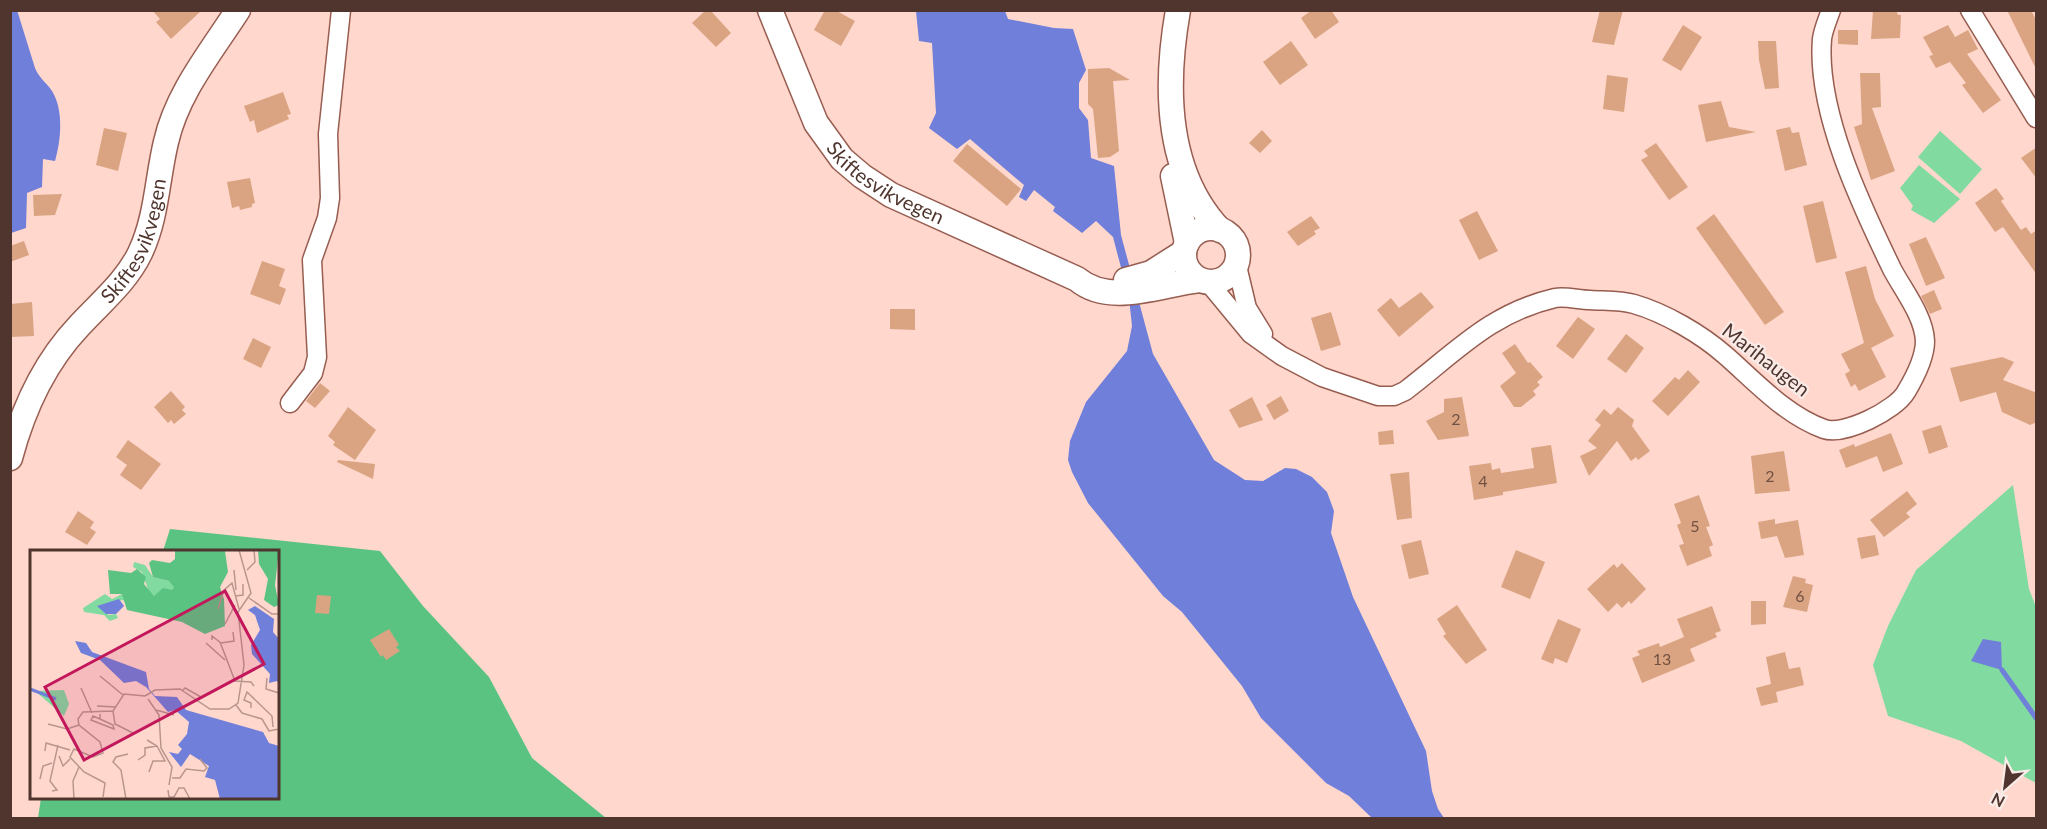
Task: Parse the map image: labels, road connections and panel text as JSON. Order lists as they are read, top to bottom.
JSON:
{
  "streets": {
    "main road": ["Skiftesvikvegen"],
    "street": ["Marihaugen"]
  },
  "crossings": [
    ["Skiftesvikvegen", "Marihaugen"]
  ],
  "house_numbers": [
    "2",
    "2",
    "4",
    "5",
    "6",
    "13"
  ],
  "north": "bottom left"
}
